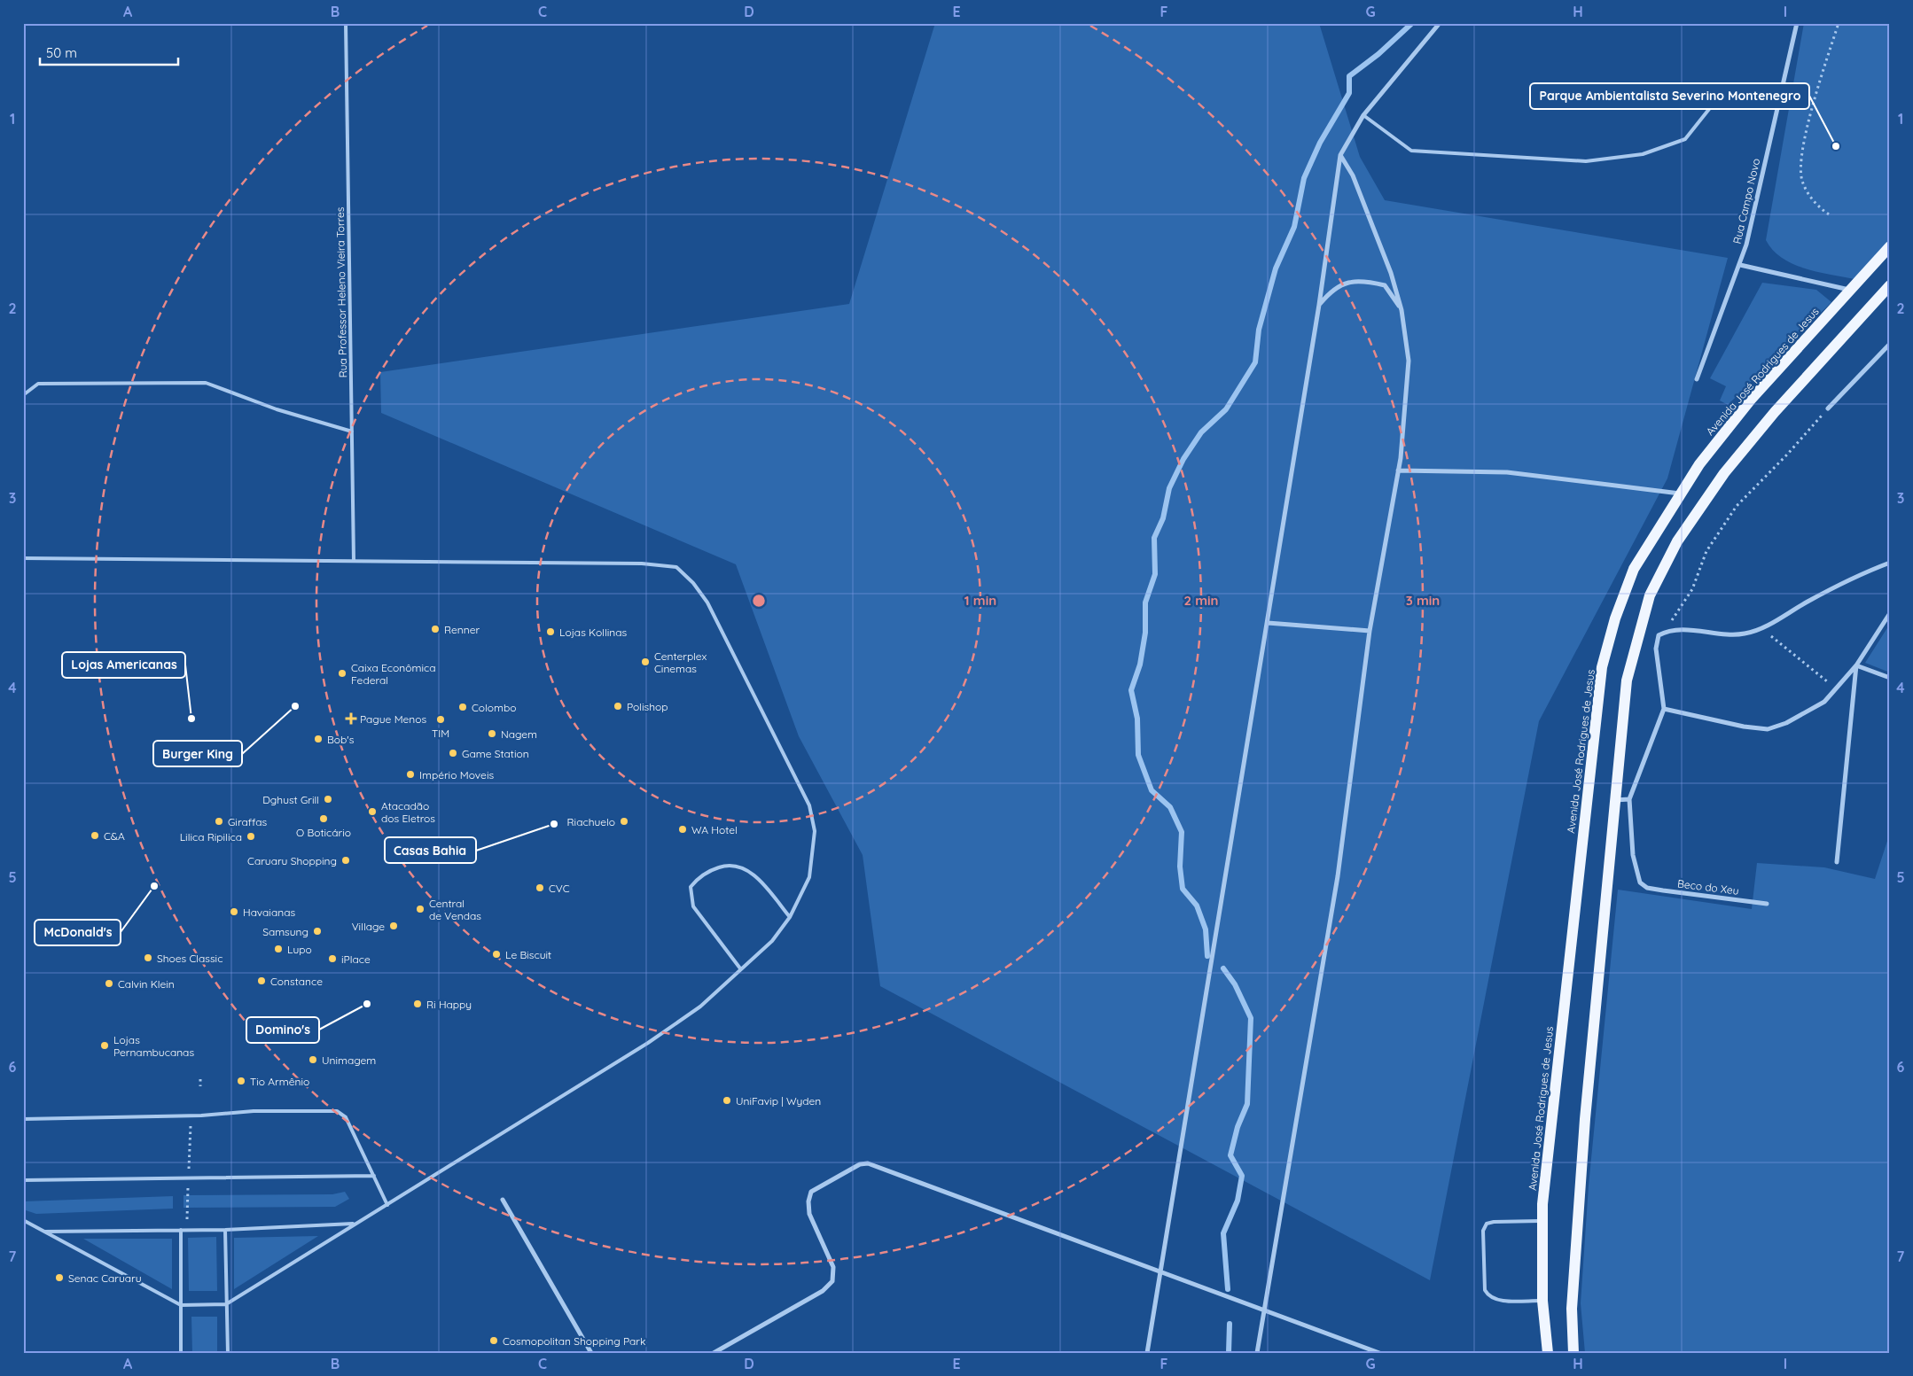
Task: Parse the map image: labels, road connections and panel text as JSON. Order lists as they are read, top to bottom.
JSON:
{
  "streets": {
    "main road": ["Avenida José Rodrigues de Jesus"],
    "street": ["Rua Campo Novo", "Beco do Xeu"],
    "lane": ["Rua Professor Heleno Vieira Torres"]
  },
  "places": {
    "other": [
      "Parque Ambientalista Severino Montenegro",
      "Renner",
      "Lojas Kollinas",
      "Centerplex Cinemas",
      "Caixa Econômica Federal",
      "Burger King",
      "Polishop",
      "Colombo",
      "Lojas Americanas",
      "TIM",
      "Nagem",
      "Bob's",
      "Game Station",
      "Império Moveis",
      "Dghust Grill",
      "Atacadão dos Eletros",
      "O Boticário",
      "Giraffas",
      "Riachuelo",
      "Casas Bahia",
      "WA Hotel",
      "C&A",
      "Lilica Ripilica",
      "Caruaru Shopping",
      "McDonald's",
      "CVC",
      "Central de Vendas",
      "Havaianas",
      "Village",
      "Samsung",
      "Lupo",
      "Le Biscuit",
      "Shoes Classic",
      "iPlace",
      "Constance",
      "Calvin Klein",
      "Domino's",
      "Ri Happy",
      "Lojas Pernambucanas",
      "Unimagem",
      "Tio Armênio",
      "UniFavip | Wyden",
      "Senac Caruaru",
      "Cosmopolitan Shopping Park"
    ],
    "health": ["Pague Menos"]
  },
  "scale_bar": "50 m",
  "grid": {
    "columns": [
      "A",
      "B",
      "C",
      "D",
      "E",
      "F",
      "G",
      "H",
      "I"
    ],
    "rows": [
      "1",
      "2",
      "3",
      "4",
      "5",
      "6",
      "7"
    ]
  },
  "rings": ["1 min", "2 min", "3 min"]
}
